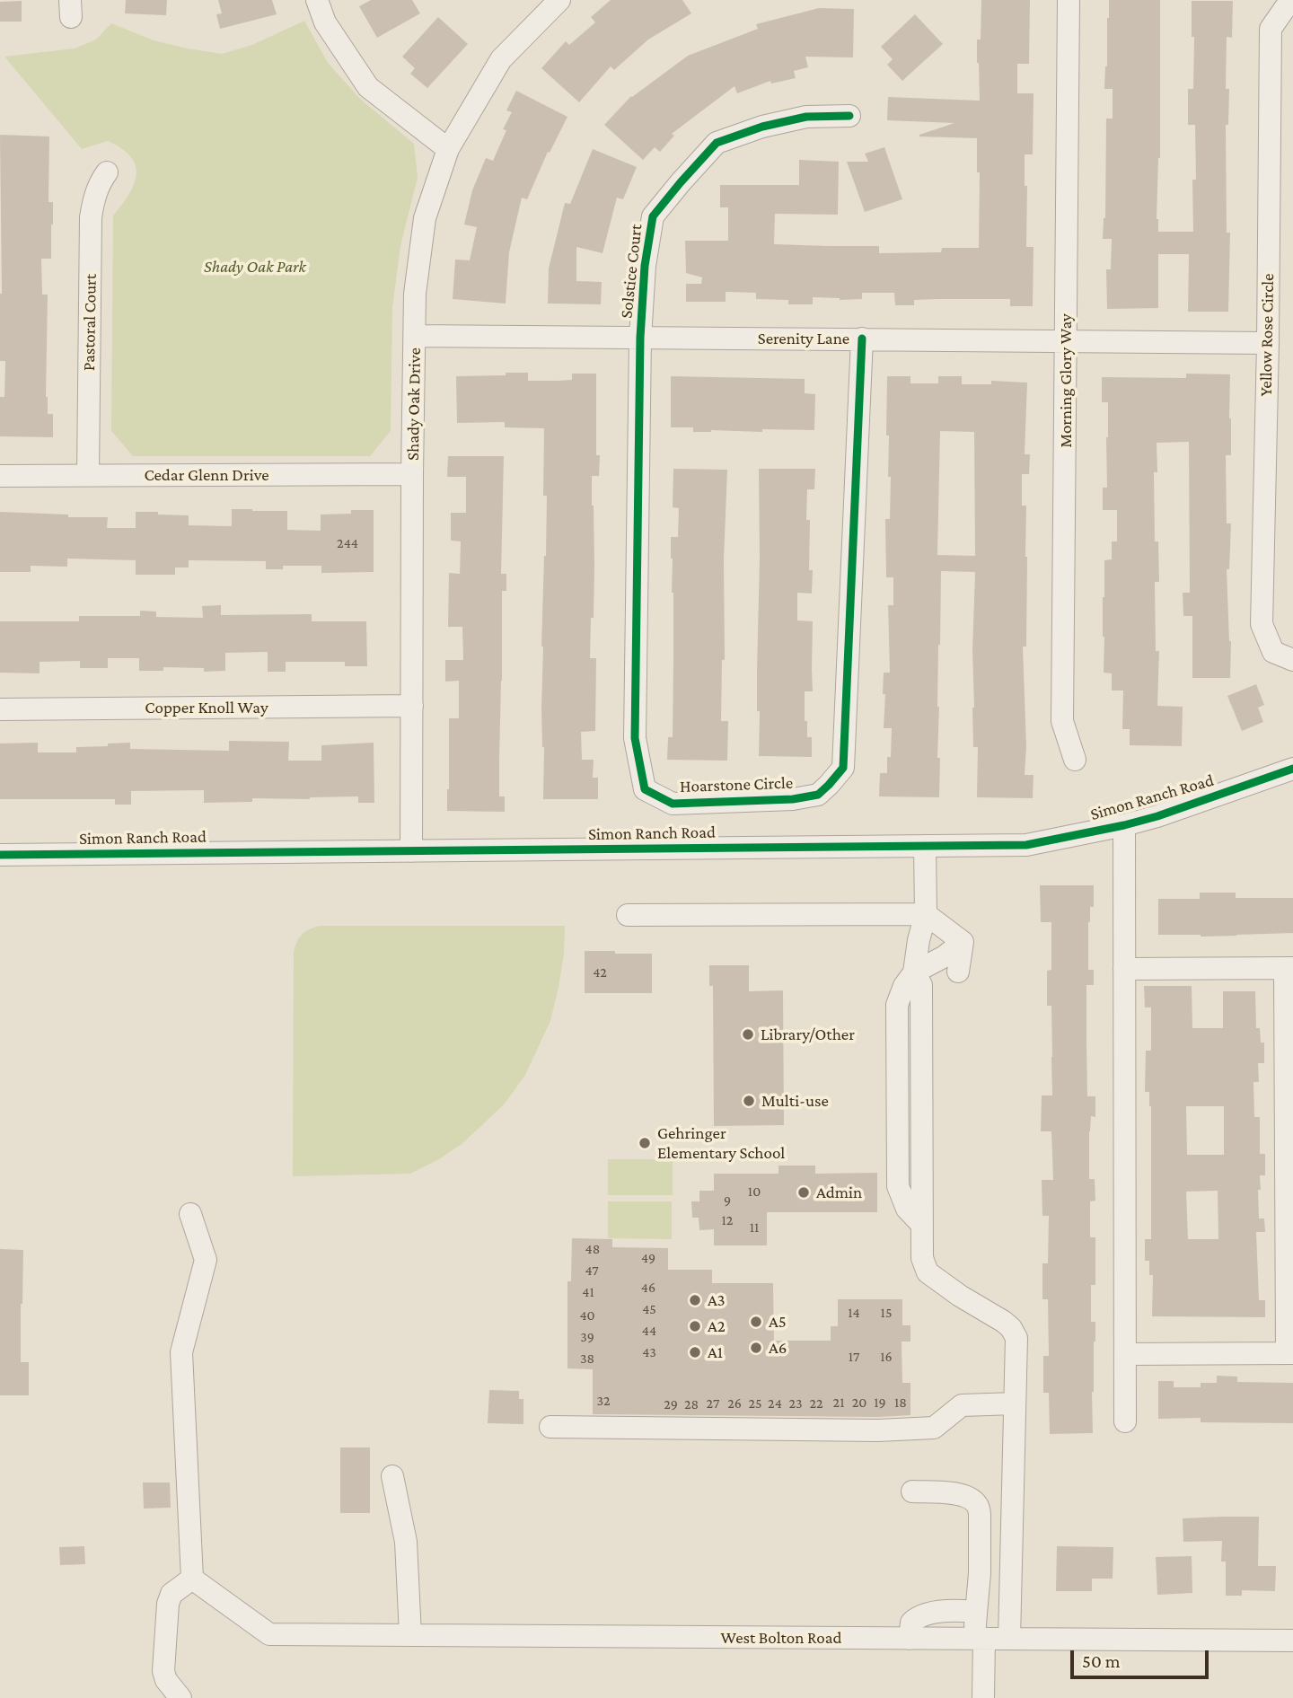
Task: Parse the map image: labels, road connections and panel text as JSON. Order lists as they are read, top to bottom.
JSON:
{
  "streets": {
    "street": [
      "Solstice Court",
      "Pastoral Court",
      "Yellow Rose Circle",
      "Serenity Lane",
      "Morning Glory Way",
      "Shady Oak Drive",
      "Cedar Glenn Drive",
      "Copper Knoll Way",
      "Hoarstone Circle",
      "Simon Ranch Road",
      "West Bolton Road"
    ]
  },
  "crossings": [
    ["Solstice Court", "Serenity Lane"],
    ["Solstice Court", "Hoarstone Circle"],
    ["Pastoral Court", "Cedar Glenn Drive"],
    ["Yellow Rose Circle", "Serenity Lane"],
    ["Serenity Lane", "Morning Glory Way"],
    ["Serenity Lane", "Shady Oak Drive"],
    ["Serenity Lane", "Hoarstone Circle"],
    ["Shady Oak Drive", "Cedar Glenn Drive"],
    ["Shady Oak Drive", "Copper Knoll Way"],
    ["Shady Oak Drive", "Simon Ranch Road"]
  ],
  "parks": ["Shady Oak Park"],
  "places": [
    "Library/Other",
    "Multi-use",
    "Gehringer Elementary School",
    "Admin",
    "A3",
    "A5",
    "A2",
    "A6",
    "A1"
  ],
  "house_numbers": [
    "244",
    "42",
    "10",
    "9",
    "12",
    "11",
    "48",
    "49",
    "47",
    "46",
    "41",
    "45",
    "14",
    "15",
    "40",
    "44",
    "39",
    "43",
    "17",
    "16",
    "38",
    "32",
    "21",
    "20",
    "19",
    "18",
    "27",
    "26",
    "25",
    "24",
    "23",
    "22",
    "29",
    "28"
  ],
  "scale_bar": "50 m"
}
